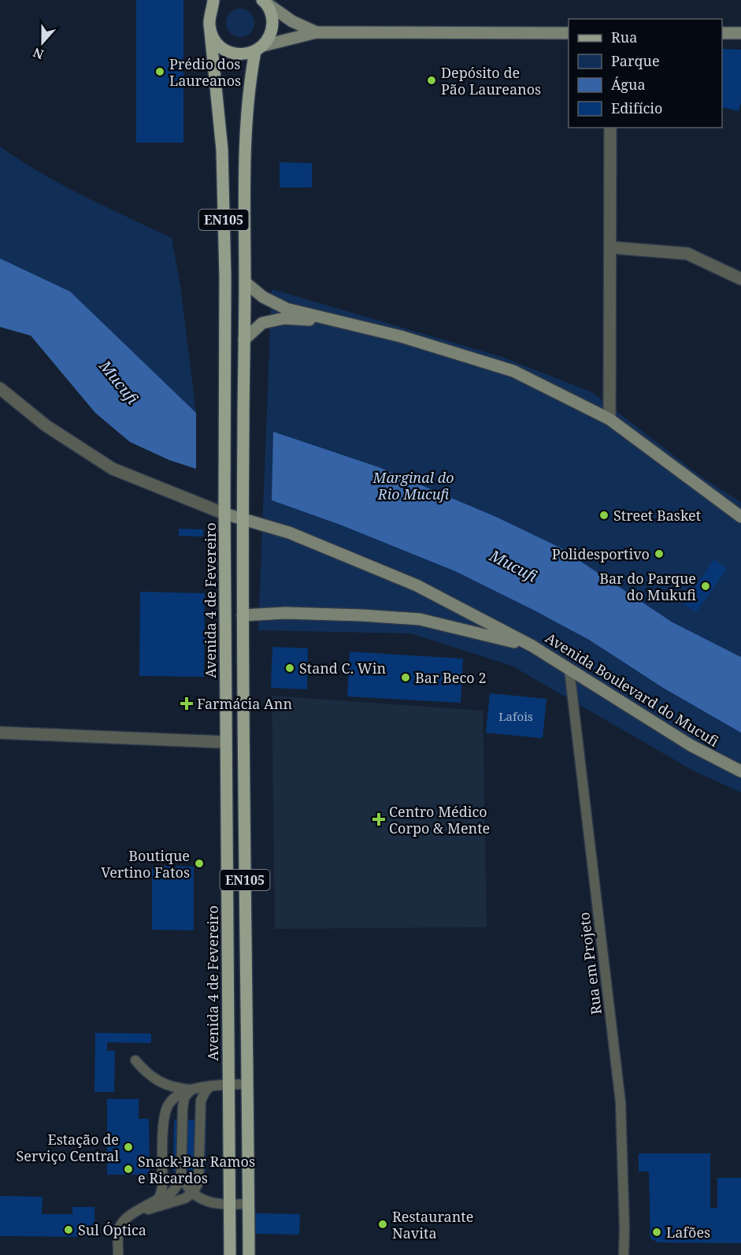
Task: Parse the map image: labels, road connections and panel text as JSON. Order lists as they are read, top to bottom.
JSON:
{
  "streets": {
    "main road": ["EN105", "Avenida 4 de Fevereiro"],
    "street": ["Avenida Boulevard do Mucufi"],
    "lane": ["Rua em Projeto"]
  },
  "crossings": [
    ["EN105", "Avenida Boulevard do Mucufi"],
    ["Avenida 4 de Fevereiro", "Avenida Boulevard do Mucufi"],
    ["Avenida Boulevard do Mucufi", "Rua em Projeto"]
  ],
  "water": ["Mucufi"],
  "parks": ["Marginal do Rio Mucufi"],
  "places": {
    "other": [
      "Prédio dos Laureanos",
      "Depósito de Pão Laureanos",
      "Street Basket",
      "Polidesportivo",
      "Bar do Parque do Mukufi",
      "Stand C. Win",
      "Bar Beco 2",
      "Boutique Vertino Fatos",
      "Estação de Serviço Central",
      "Snack-Bar Ramos e Ricardos",
      "Restaurante Navita",
      "Sul Óptica",
      "Lafões"
    ],
    "health": ["Farmácia Ann", "Centro Médico Corpo & Mente"]
  },
  "house_numbers": ["Lafois"],
  "legend": [
    "Rua",
    "Parque",
    "Água",
    "Edifício"
  ],
  "north": "bottom"
}
